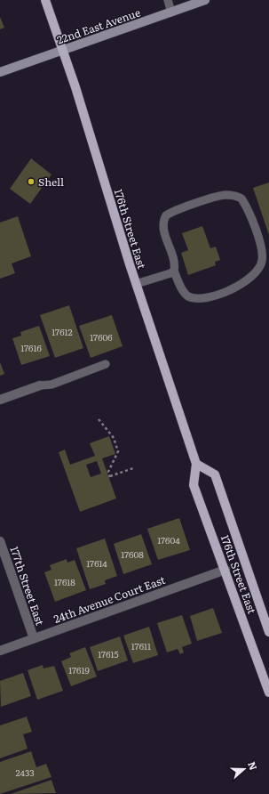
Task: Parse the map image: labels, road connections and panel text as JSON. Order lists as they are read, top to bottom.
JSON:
{
  "streets": {
    "main road": ["176th Street East"],
    "street": ["22nd East Avenue", "177th Street East", "24th Avenue Court East"]
  },
  "crossings": [
    ["22nd East Avenue", "176th Street East"],
    ["176th Street East", "24th Avenue Court East"],
    ["177th Street East", "24th Avenue Court East"]
  ],
  "places": ["Shell"],
  "house_numbers": [
    "17612",
    "17606",
    "17616",
    "17604",
    "17608",
    "17614",
    "17618",
    "17611",
    "17615",
    "17619",
    "2433"
  ],
  "north": "right"
}
